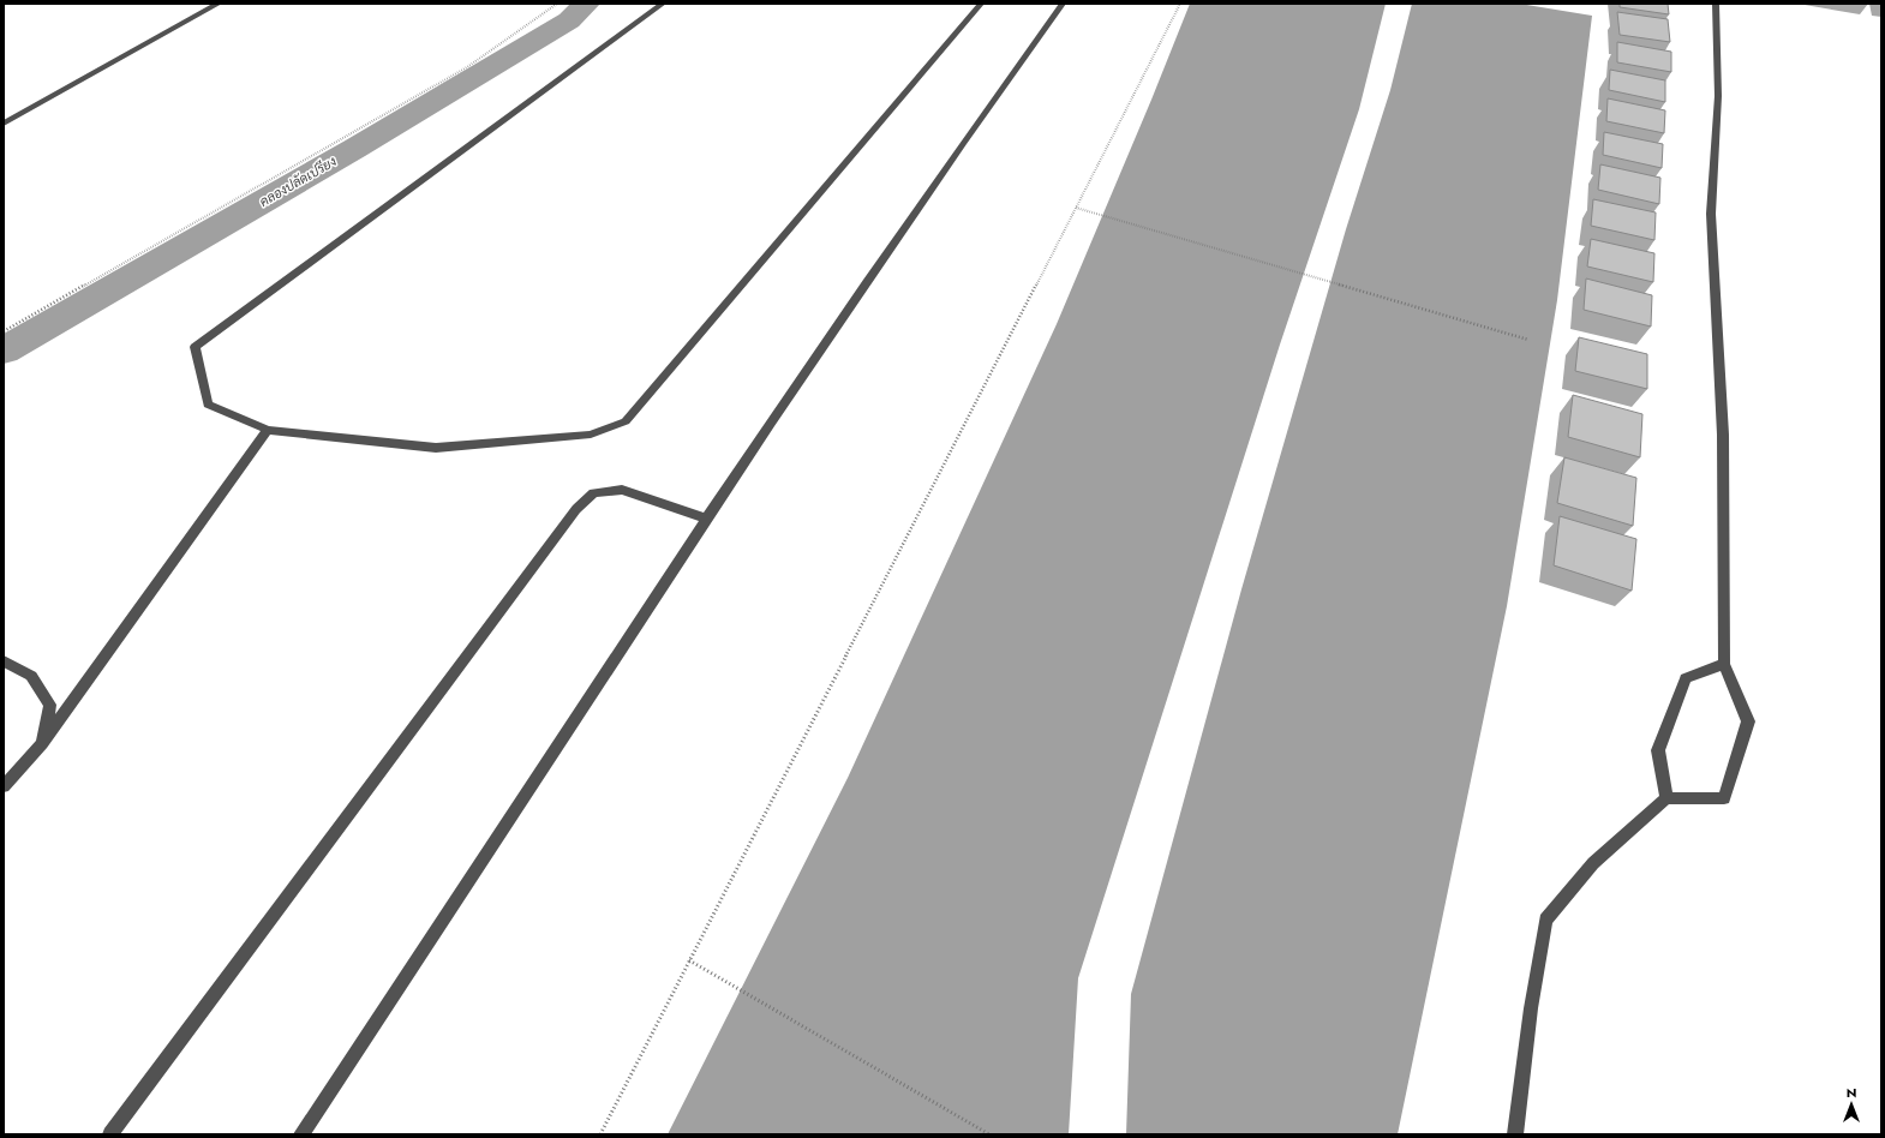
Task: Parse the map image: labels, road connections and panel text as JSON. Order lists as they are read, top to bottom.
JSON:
{
  "water": ["คลองปลัดเปรียง"],
  "north": "top"
}
